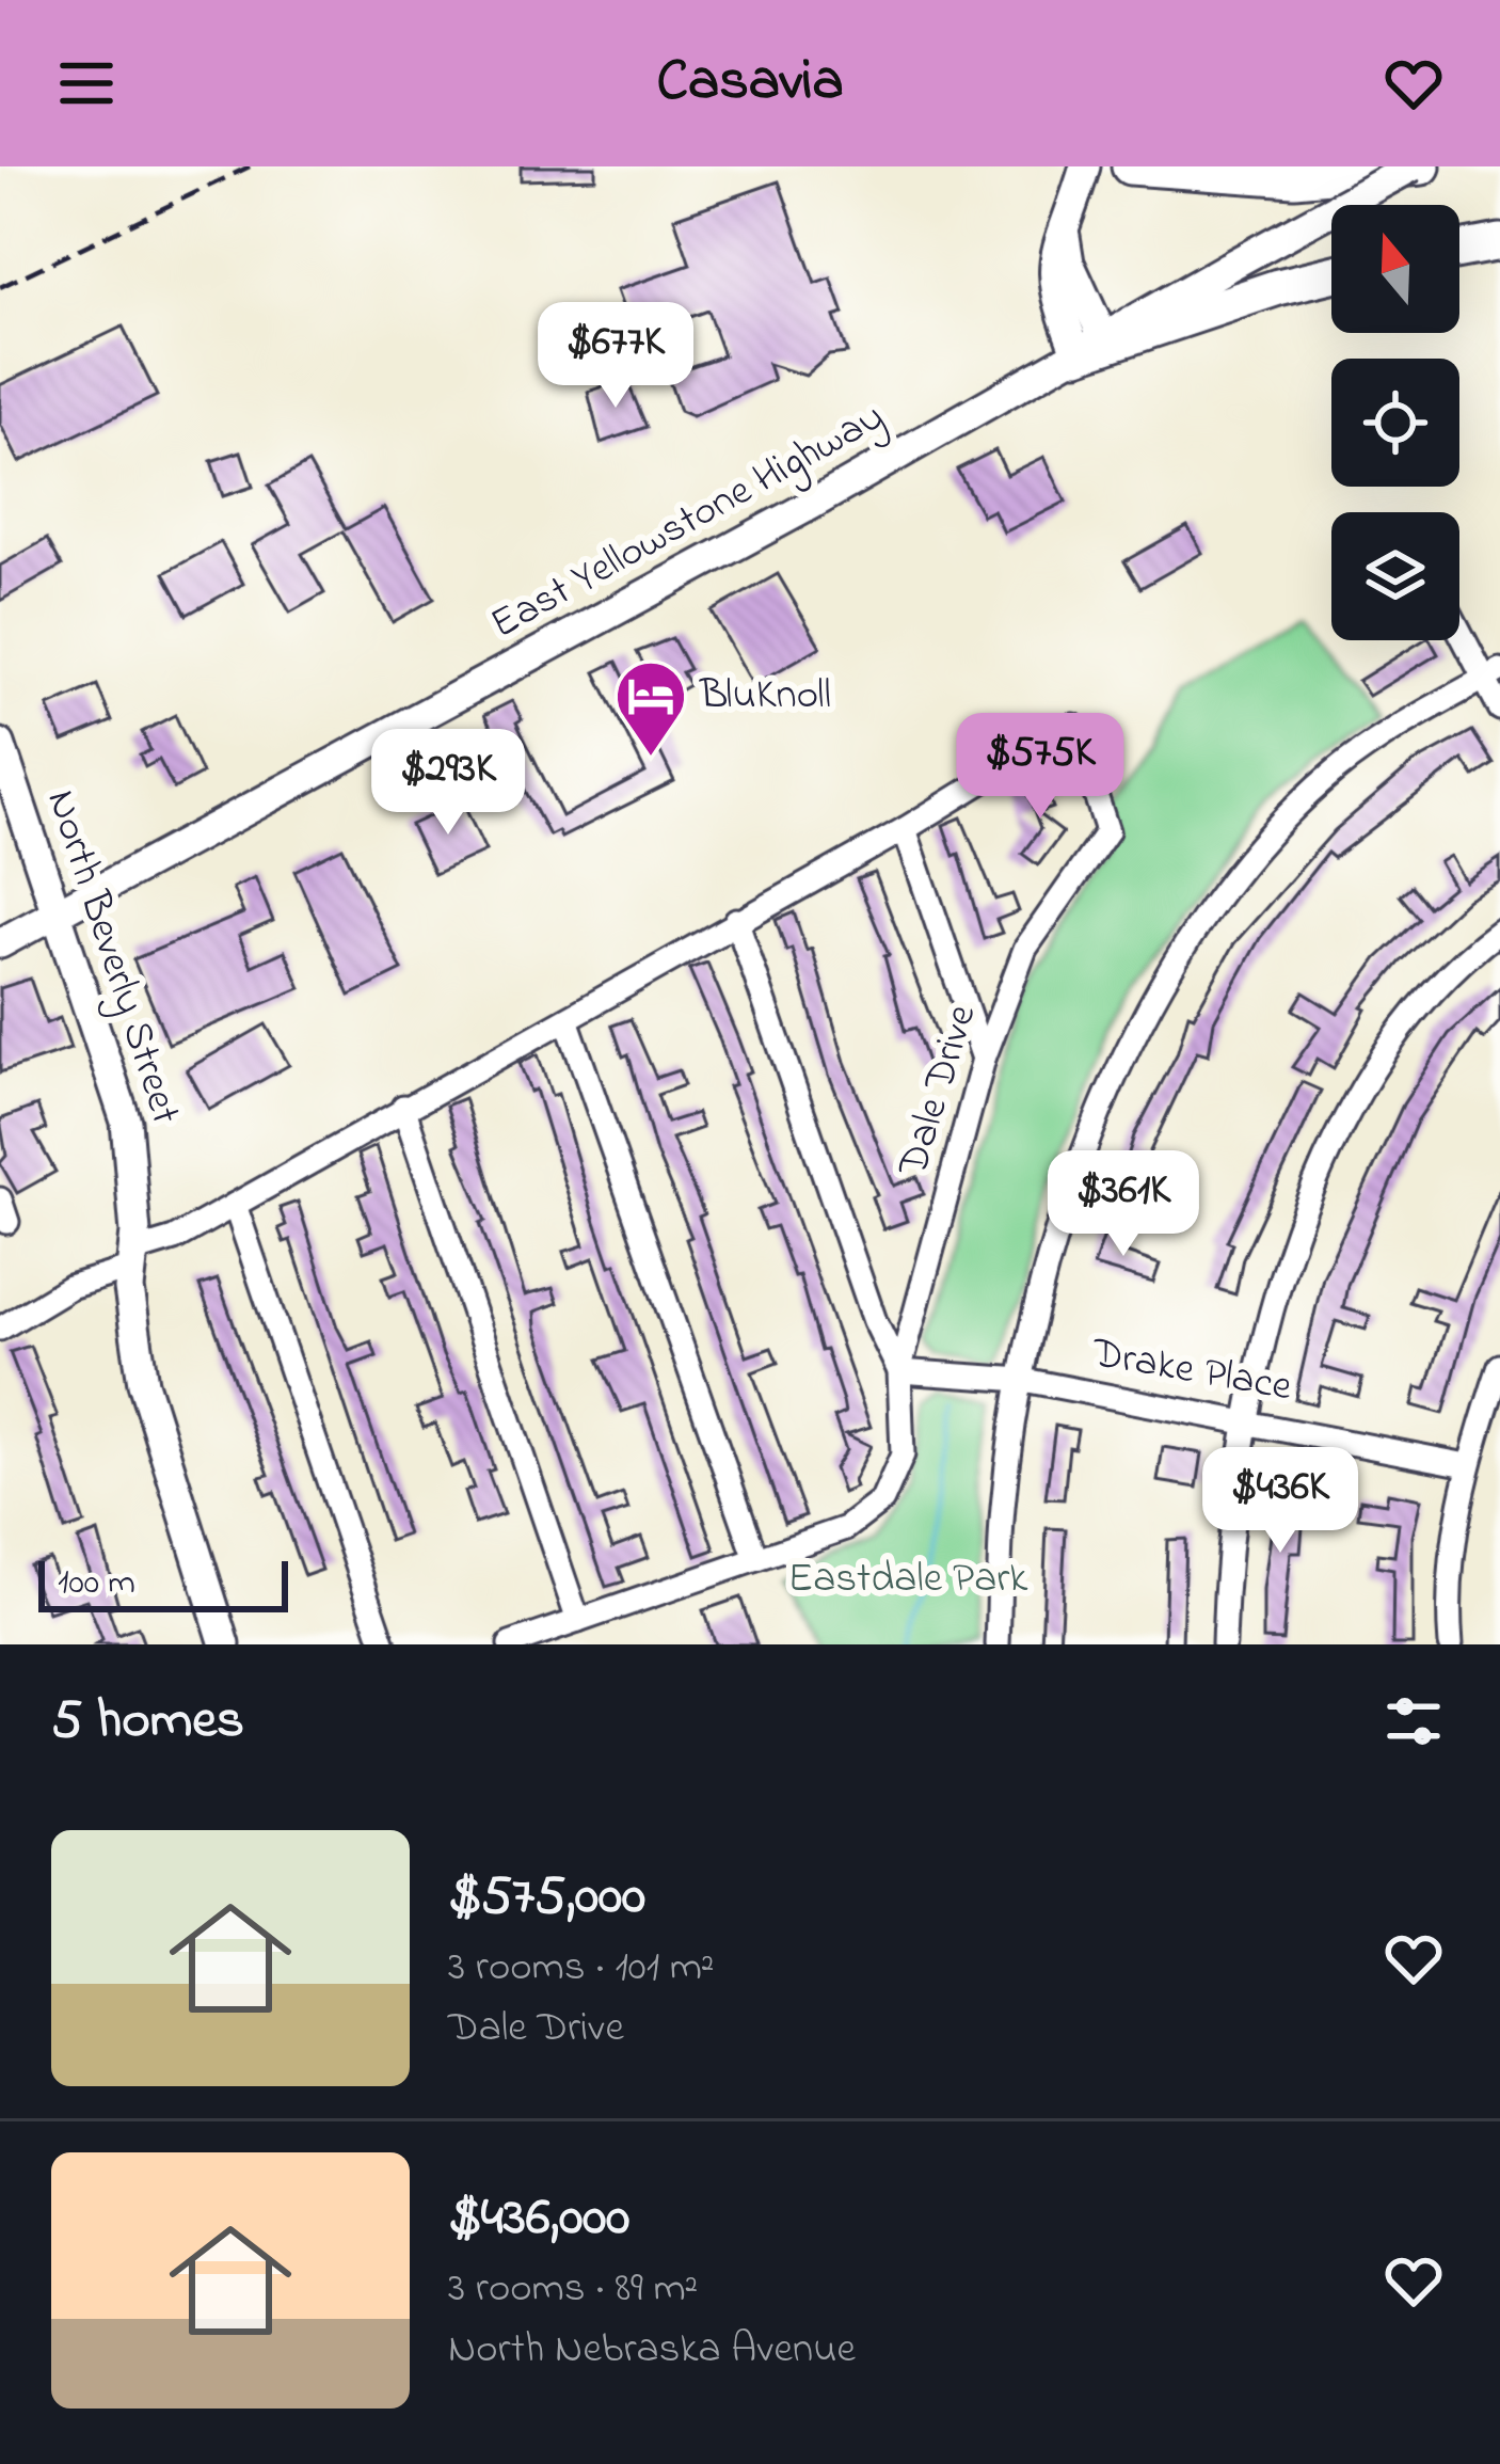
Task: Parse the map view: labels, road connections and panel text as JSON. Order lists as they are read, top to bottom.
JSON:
{
  "streets": {
    "main road": ["East Yellowstone Highway", "North Beverly Street"],
    "street": ["Dale Drive", "Drake Place"]
  },
  "crossings": [
    ["East Yellowstone Highway", "North Beverly Street"],
    ["Dale Drive", "Drake Place"]
  ],
  "parks": ["Eastdale Park"],
  "places": {
    "hotel": ["BluKnoll"]
  },
  "scale_bar": "100 m",
  "north": "top",
  "page": {
    "header": "Casavia",
    "price": [
      "$677K",
      "$575K",
      "$293K",
      "$361K",
      "$436K"
    ],
    "scale": "100 m",
    "heading": "5 homes",
    "list": [
      {
        "name": "$575,000",
        "note": "3 rooms · 101 m² · Dale Drive"
      },
      {
        "name": "$436,000",
        "note": "3 rooms · 89 m² · North Nebraska Avenue"
      }
    ]
  }
}
